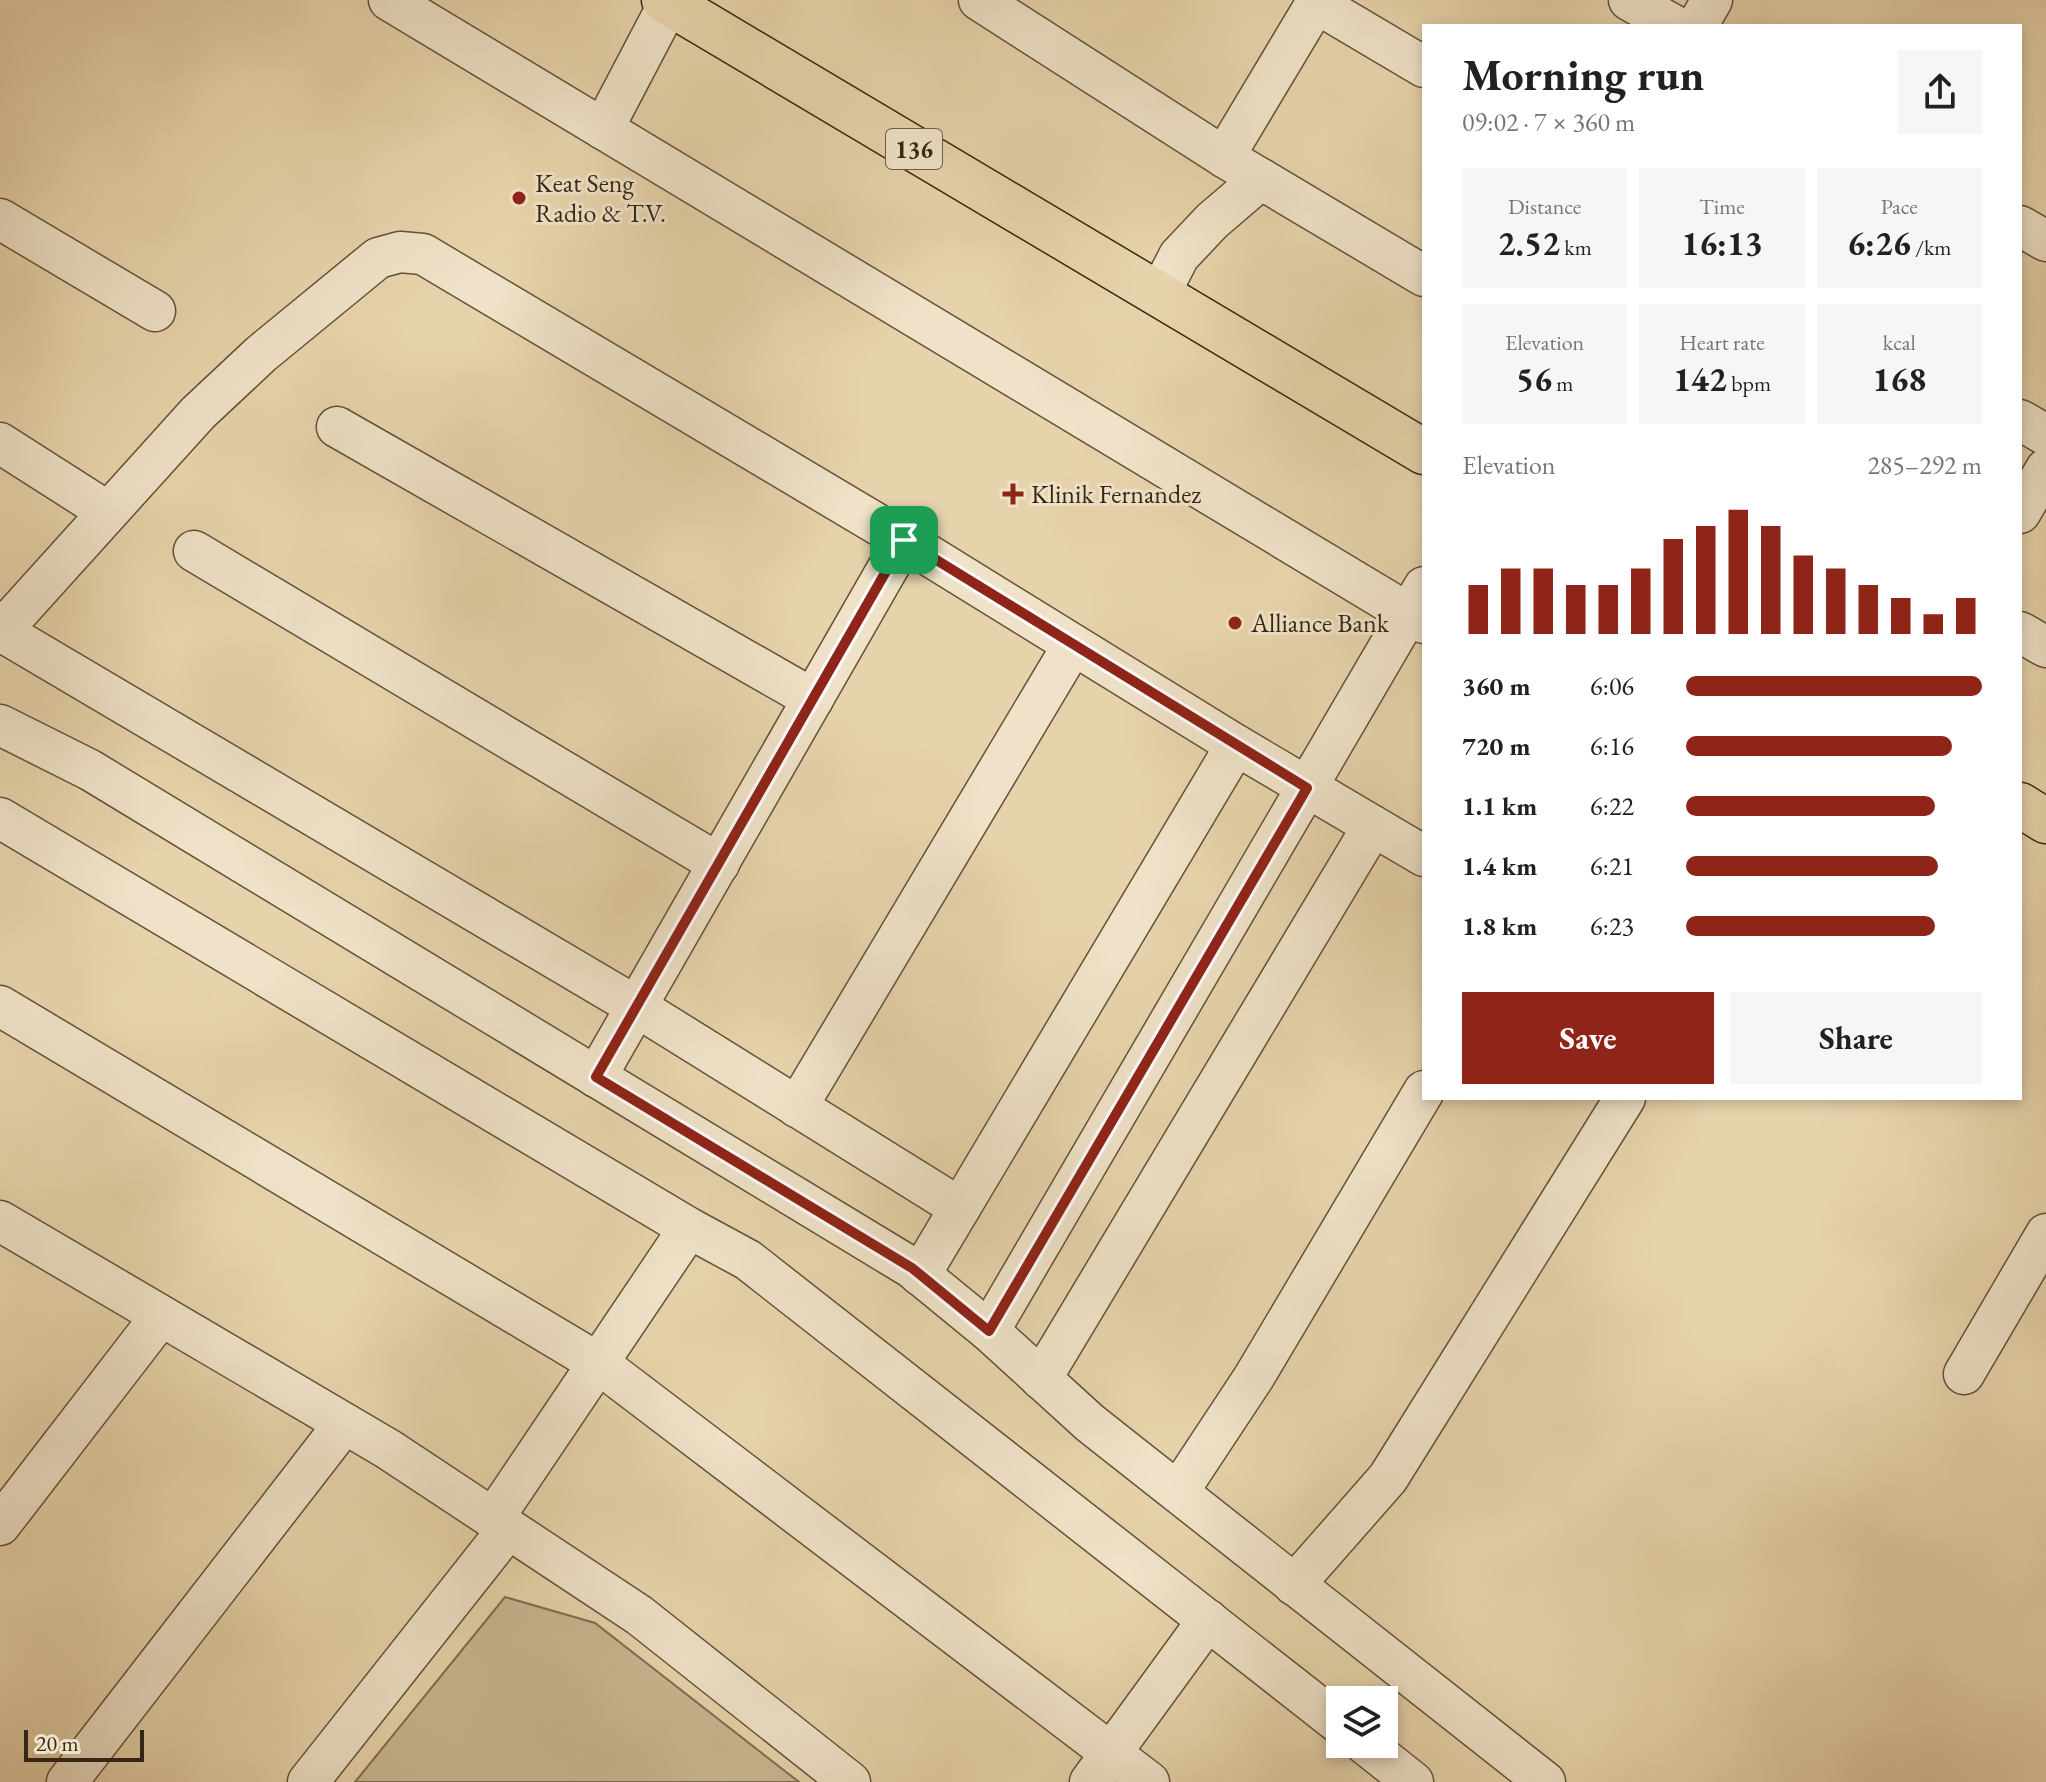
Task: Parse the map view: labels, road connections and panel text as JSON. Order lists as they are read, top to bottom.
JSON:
{
  "streets": {
    "main road": ["136"]
  },
  "places": {
    "other": ["Keat Seng Radio & T.V.", "Alliance Bank"],
    "health": ["Klinik Fernandez"]
  },
  "scale_bar": "20 m",
  "page": {
    "heading": ["Morning run", "09:02 · 7 × 360 m"],
    "stats": [
      ["Distance", "2.52 km"],
      ["Time", "16:13"],
      ["Pace", "6:26 /km"],
      ["Elevation", "56 m"],
      ["Heart rate", "142 bpm"],
      ["kcal", "168"]
    ],
    "chart": ["Elevation", "285–292 m"],
    "list": [
      {
        "name": "360 m",
        "note": "6:06"
      },
      {
        "name": "720 m",
        "note": "6:16"
      },
      {
        "name": "1.1 km",
        "note": "6:22"
      },
      {
        "name": "1.4 km",
        "note": "6:21"
      },
      {
        "name": "1.8 km",
        "note": "6:23"
      }
    ],
    "buttons": ["Save", "Share"],
    "scale": "20 m"
  }
}
